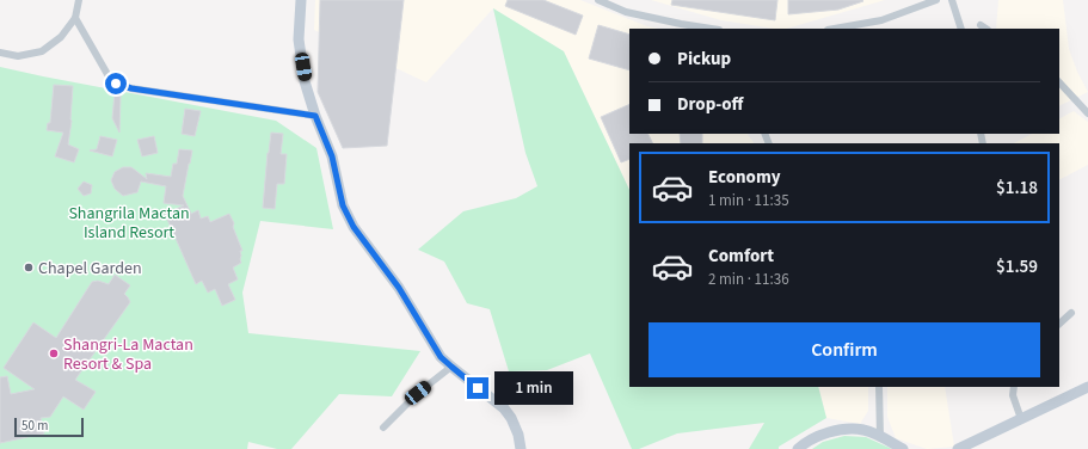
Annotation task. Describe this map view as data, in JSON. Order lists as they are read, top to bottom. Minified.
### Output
{"parks":["Shangrila Mactan Island Resort"],"places":["Chapel Garden","Shangri-La Mactan Resort & Spa"],"scale_bar":"50 m","page":{"banner":["Pickup","Drop-off"],"list":[{"name":"Economy","note":"1 min · 11:35","value":"$1.18"},{"name":"Comfort","note":"2 min · 11:36","value":"$1.59"}],"buttons":"Confirm","bubble":"1 min","scale":"50 m"}}
